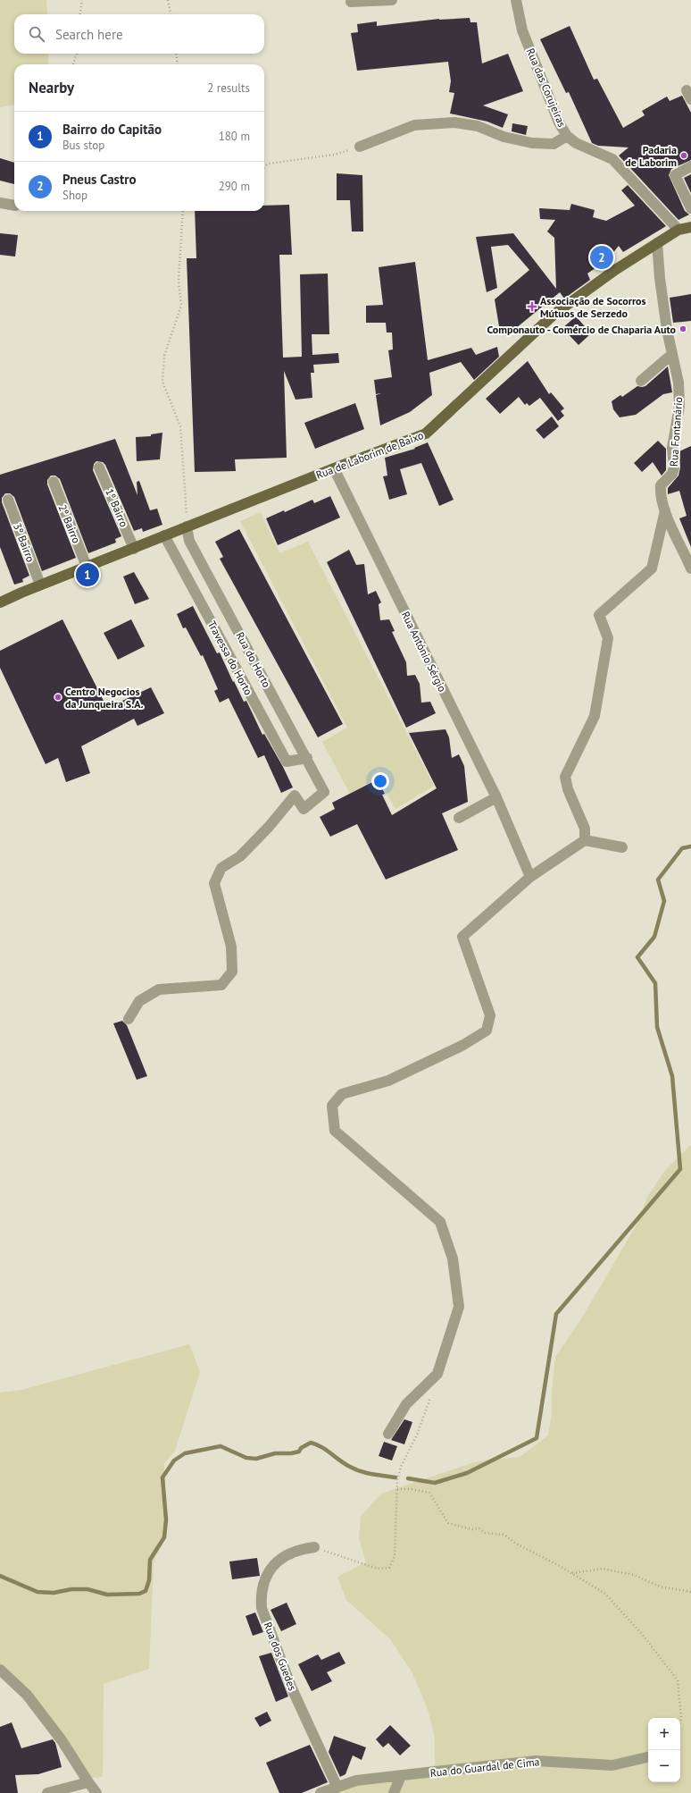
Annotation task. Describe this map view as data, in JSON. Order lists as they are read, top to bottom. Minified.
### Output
{"streets":{"main road":["Rua de Laborim de Baixo"],"street":["Rua das Corujeiras","Rua Fontanário","1º Bairro","2º Bairro","3º Bairro","Rua António Sérgio","Travessa do Horto","Rua do Horto","Rua dos Guedes","Rua do Guardal de Cima"]},"crossings":[["Rua das Corujeiras","Rua de Laborim de Baixo"],["Rua Fontanário","Rua de Laborim de Baixo"],["Rua de Laborim de Baixo","1º Bairro"],["Rua de Laborim de Baixo","2º Bairro"],["Rua de Laborim de Baixo","3º Bairro"],["Rua de Laborim de Baixo","Rua António Sérgio"],["Rua de Laborim de Baixo","Travessa do Horto"],["Rua de Laborim de Baixo","Rua do Horto"],["Travessa do Horto","Rua do Horto"],["Rua dos Guedes","Rua do Guardal de Cima"]],"places":{"other":["Padaria de Laborim","Componauto - Comércio de Chaparia Auto","Centro Negocios da Junqueira S.A."],"health":["Associação de Socorros Mútuos de Serzedo"]},"page":{"search":"Search here","heading":["Nearby","2 results"],"list":[{"mark":"1","name":"Bairro do Capitão","note":"Bus stop","value":"180 m"},{"mark":"2","name":"Pneus Castro","note":"Shop","value":"290 m"}],"pins":["2","1"],"map_buttons":["+","−"]}}
